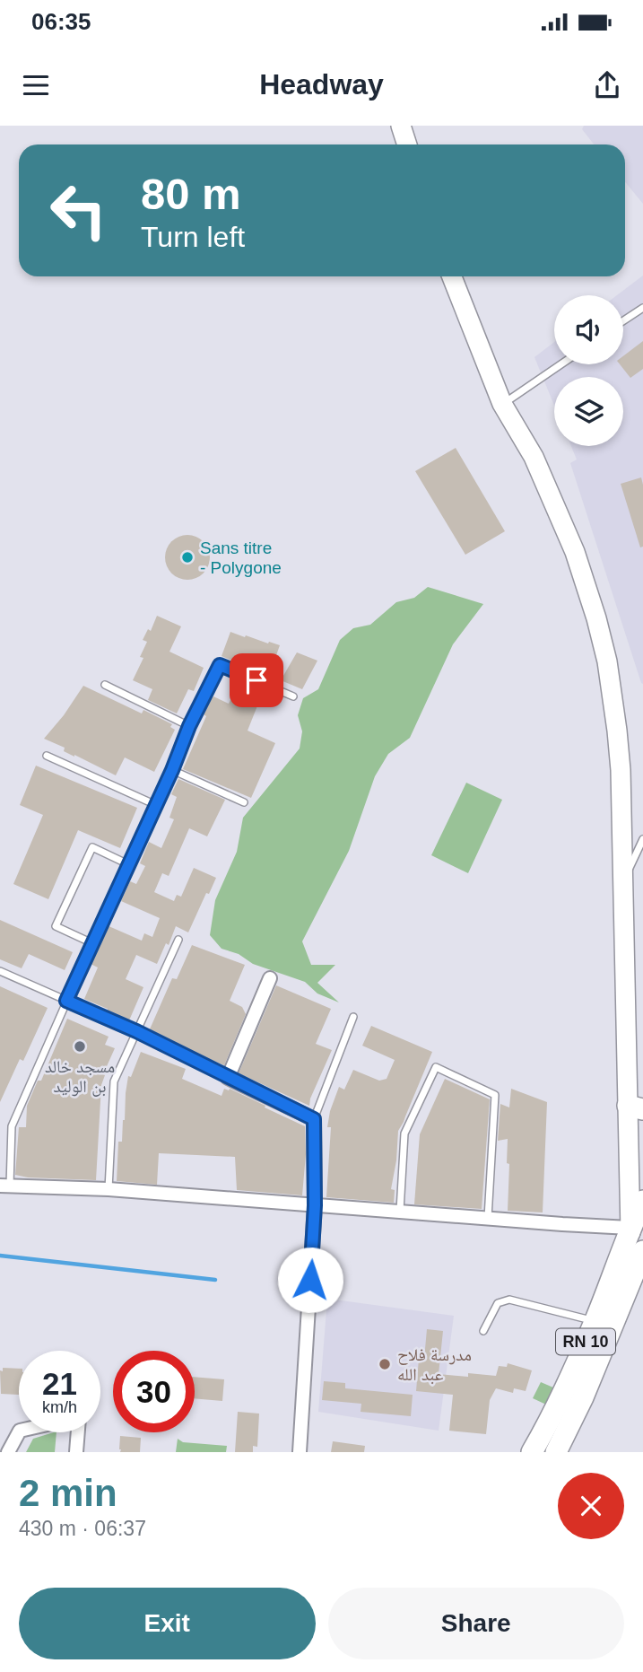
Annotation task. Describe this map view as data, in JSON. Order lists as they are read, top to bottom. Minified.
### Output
{"streets":{"highway":["RN 10"]},"places":["Sans titre - Polygone","مسجد خالد بن الوليد","مدرسة فلاح عبد الله"],"page":{"status":"06:35","header":"Headway","turn":["80 m","Turn left"],"speed":"21 km/h","limit":"30","heading":["2 min","430 m · 06:37"],"buttons":["Exit","Share"]}}
